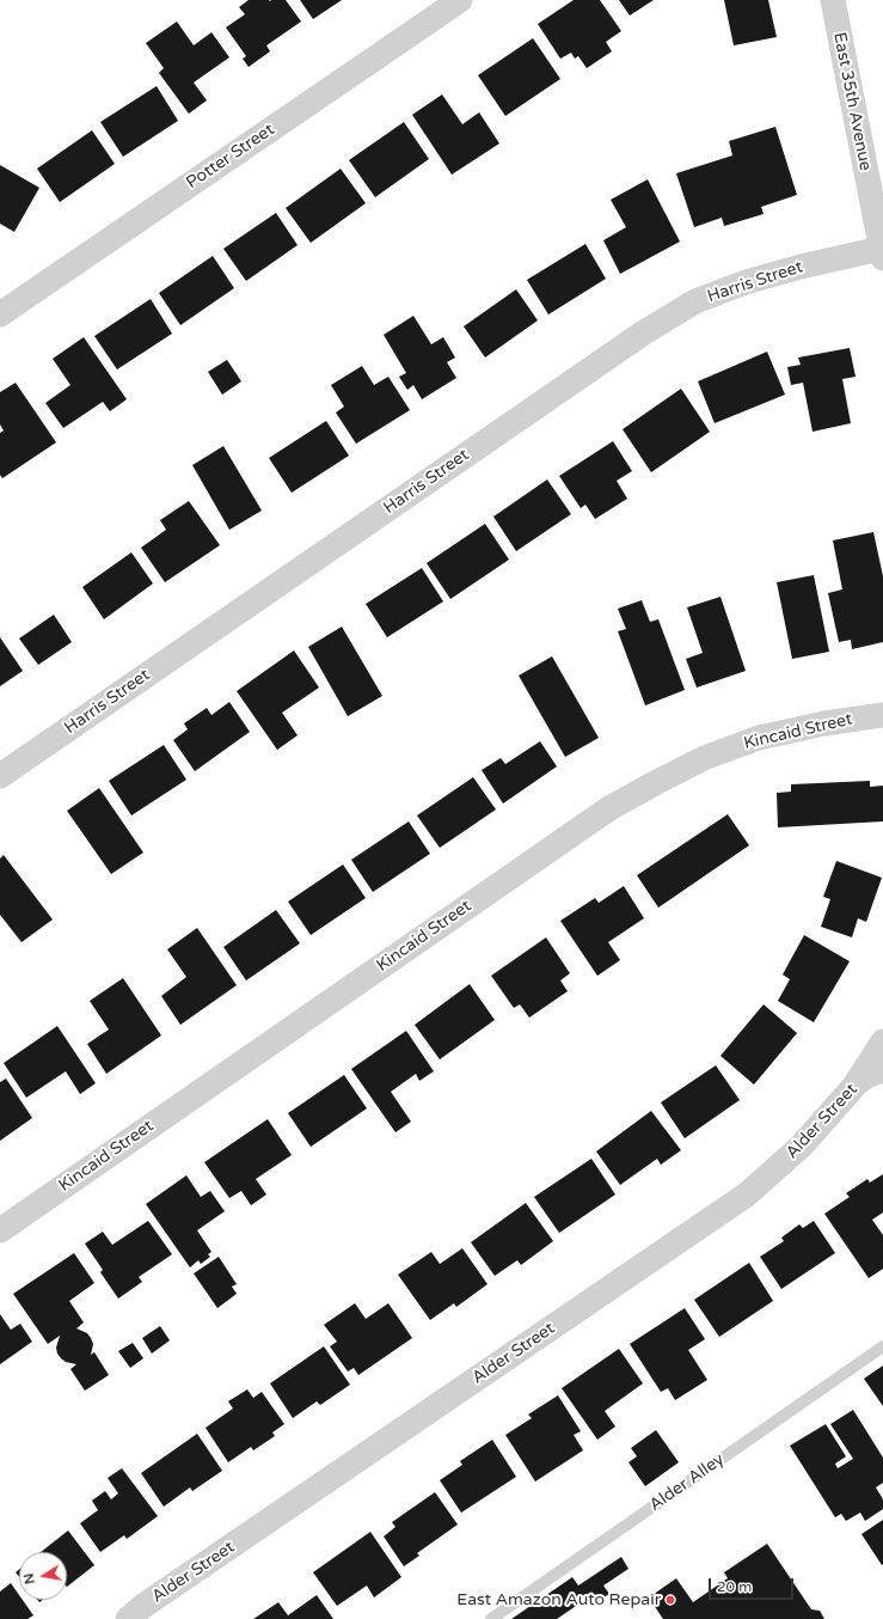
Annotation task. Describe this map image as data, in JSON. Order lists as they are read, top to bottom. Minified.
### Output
{"streets":{"street":["East 35th Avenue","Potter Street","Harris Street","Kincaid Street","Alder Street"],"lane":["Alder Alley"]},"crossings":[["East 35th Avenue","Harris Street"]],"places":["East Amazon Auto Repair"],"scale_bar":"20 m","north":"left"}
